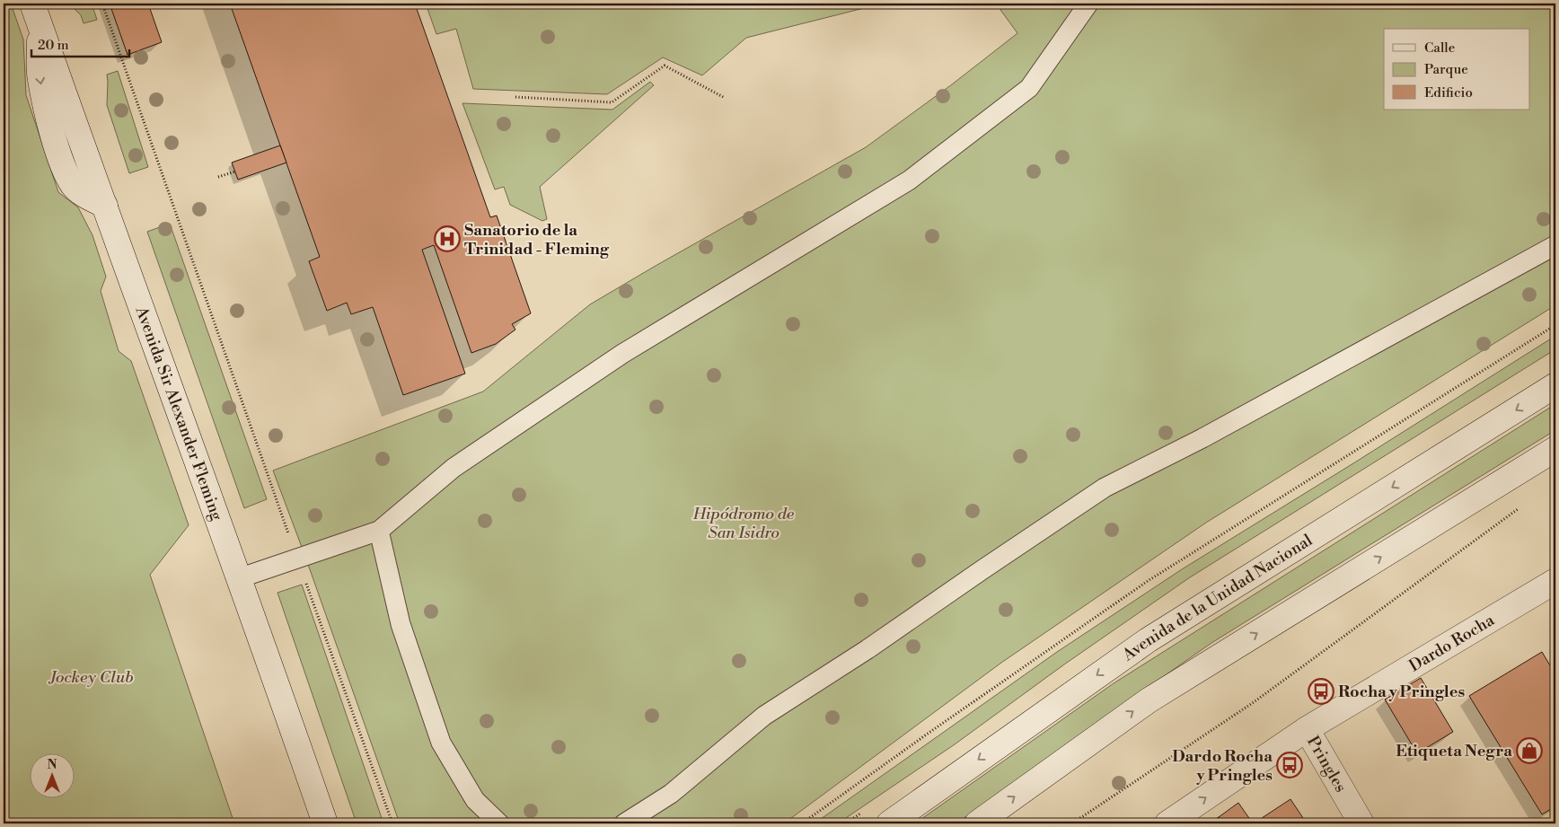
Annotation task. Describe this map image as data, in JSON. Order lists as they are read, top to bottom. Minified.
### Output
{"streets":{"main road":["Avenida Sir Alexander Fleming","Avenida de la Unidad Nacional","Dardo Rocha","Pringles"]},"crossings":[["Dardo Rocha","Pringles"]],"parks":["Hipódromo de San Isidro","Jockey Club"],"places":{"hospital":["Sanatorio de la Trinidad - Fleming"],"bus stop":["Rocha y Pringles","Dardo Rocha y Pringles"],"shop":["Etiqueta Negra"]},"legend":["Calle","Parque","Edificio"],"scale_bar":"20 m","north":"top"}
